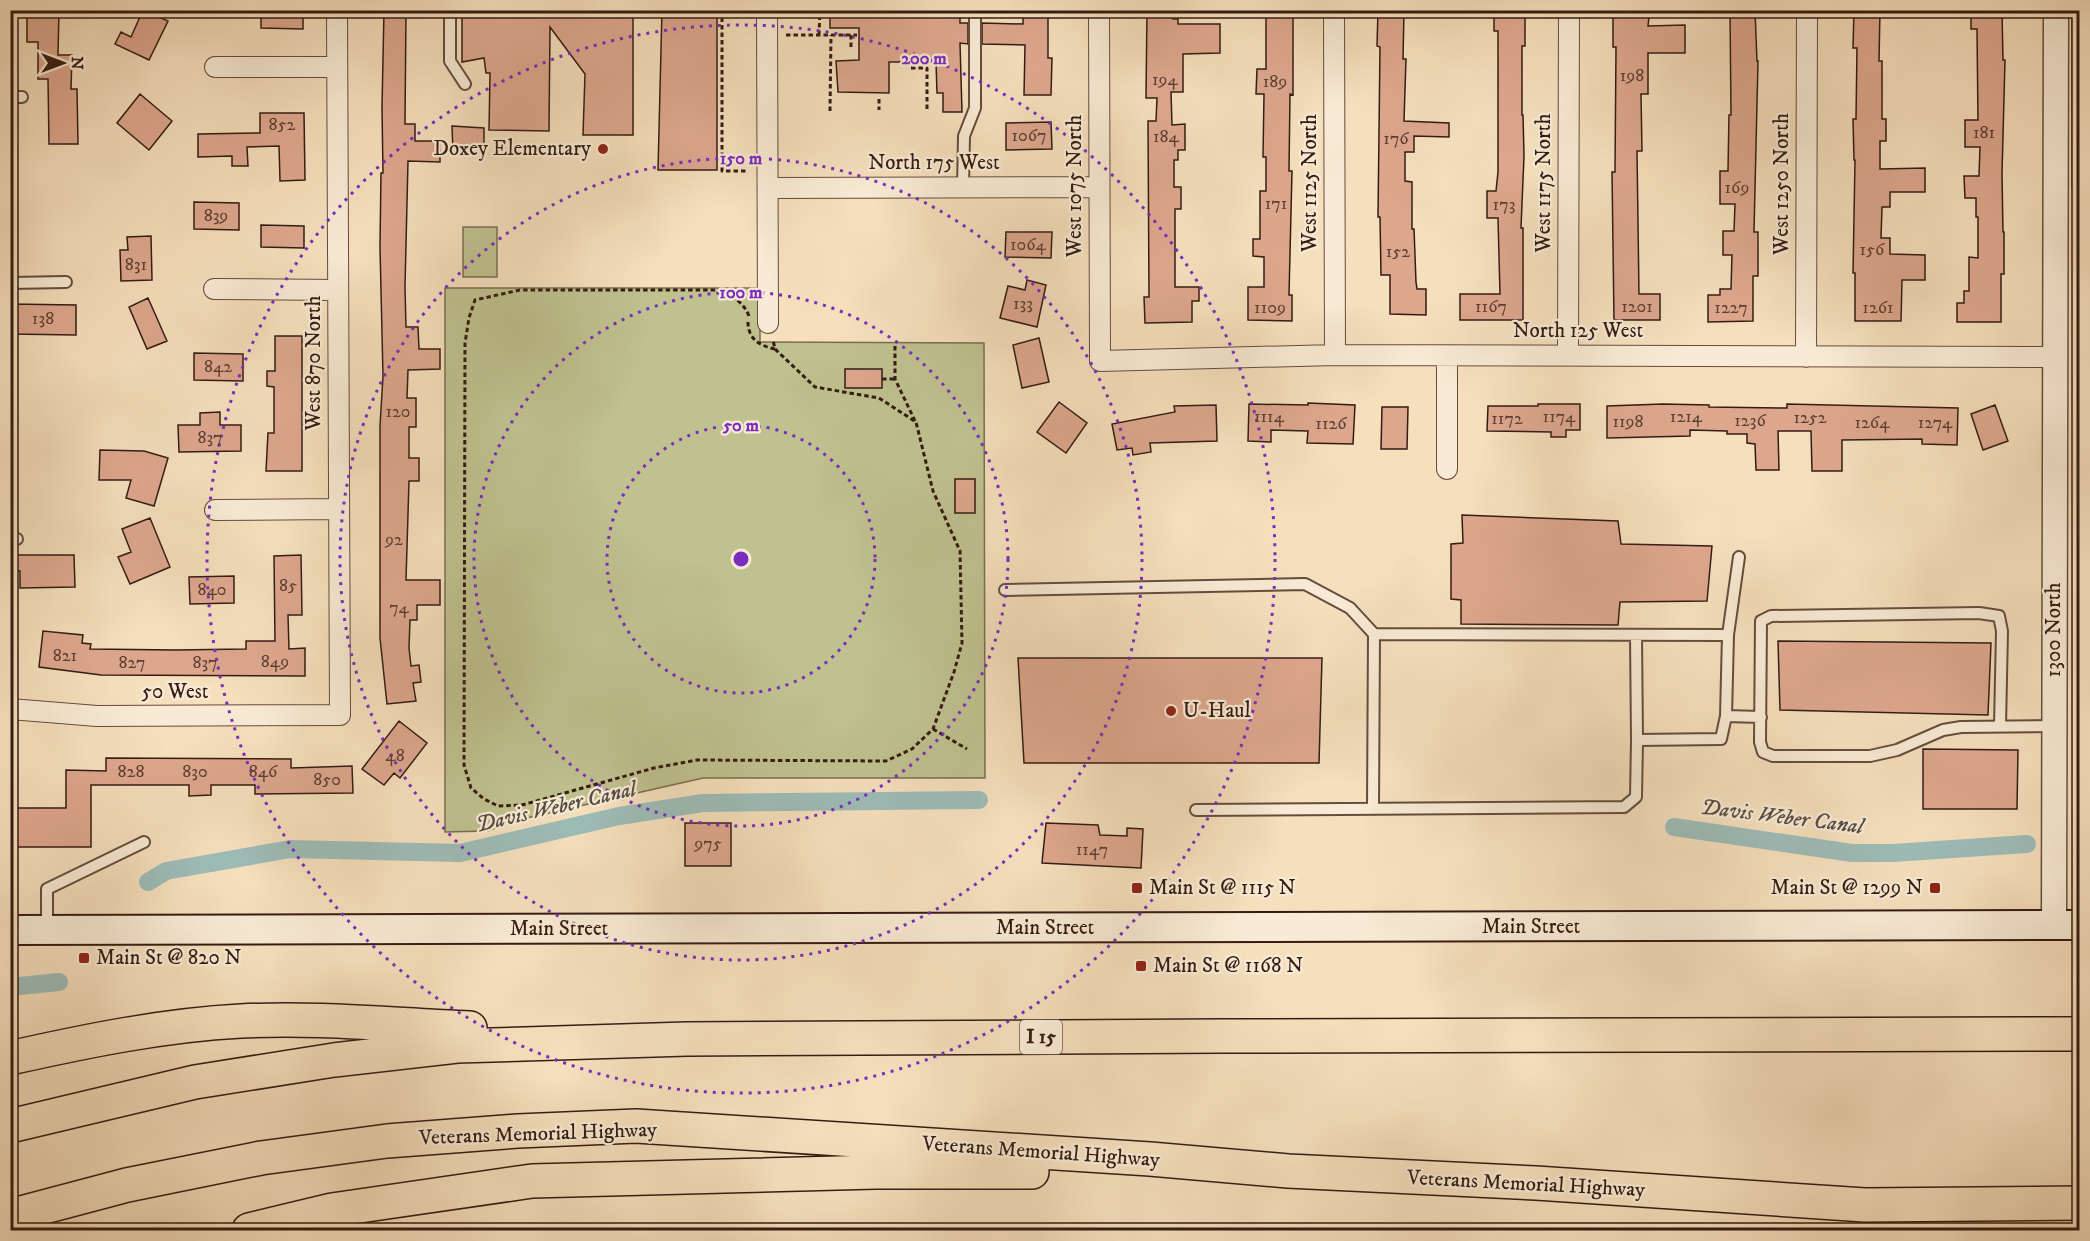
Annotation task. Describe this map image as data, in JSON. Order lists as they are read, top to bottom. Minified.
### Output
{"streets":{"highway":["I 15","Veterans Memorial Highway"],"main road":["Main Street"],"street":["North 175 West","West 1125 North","West 1175 North","West 1250 North","West 1075 North","North 125 West","West 870 North","1300 North","50 West"]},"crossings":[["North 175 West","West 1075 North"],["West 1125 North","North 125 West"],["West 1175 North","North 125 West"],["West 1250 North","North 125 West"],["West 1075 North","North 125 West"],["North 125 West","1300 North"],["West 870 North","50 West"],["1300 North","Main Street"]],"water":["Davis Weber Canal"],"places":{"other":["Doxey Elementary","U-Haul"],"transit":["Main St @ 1115 N","Main St @ 1299 N","Main St @ 820 N","Main St @ 1168 N"]},"house_numbers":["198","194","189","852","181","1067","184","176","169","171","173","839","1064","156","152","831","133","1167","1201","1109","1227","1261","138","842","120","1114","1174","1214","1252","1172","1236","1198","1264","1274","1126","837","92","85","840","74","821","849","827","837","48","828","830","846","850","975","1147"],"north":"right","rings":["200 m","150 m","100 m","50 m"]}
